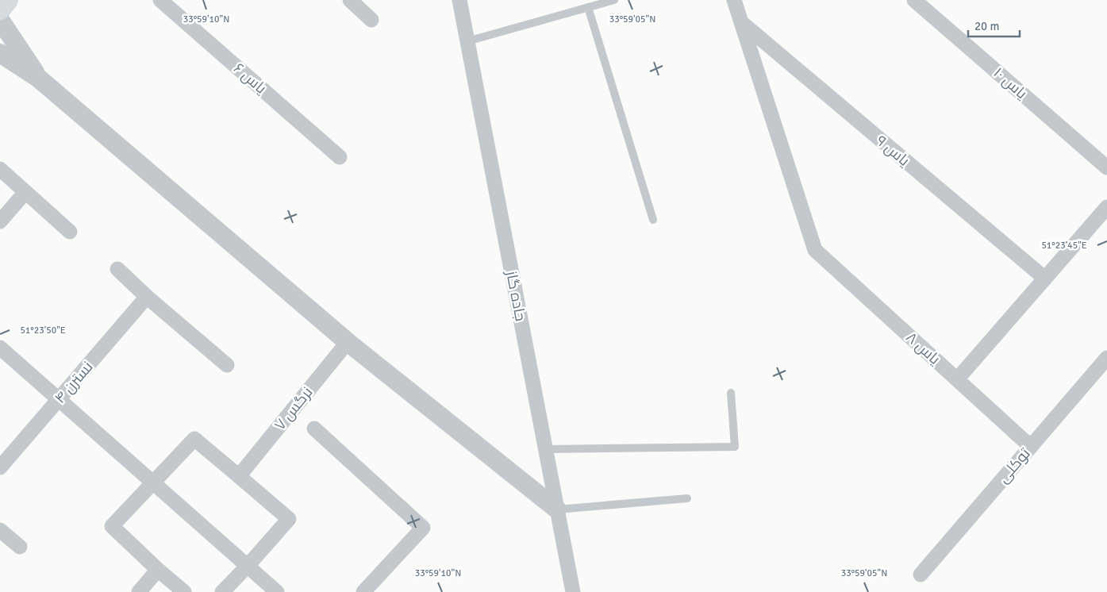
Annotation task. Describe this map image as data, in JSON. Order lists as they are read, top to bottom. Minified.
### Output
{"streets":{"street":["یاس ۶","یاس ۱۰","یاس ۹","جاده گاز","یاس ۸","نسترن ۴","نرگس ۷","توکلی"]},"crossings":[["یاس ۹","یاس ۸"],["یاس ۸","توکلی"]],"scale_bar":"20 m","coordinates":["33°59'10\"N","33°59'05\"N","51°23'45\"E","51°23'50\"E"]}
